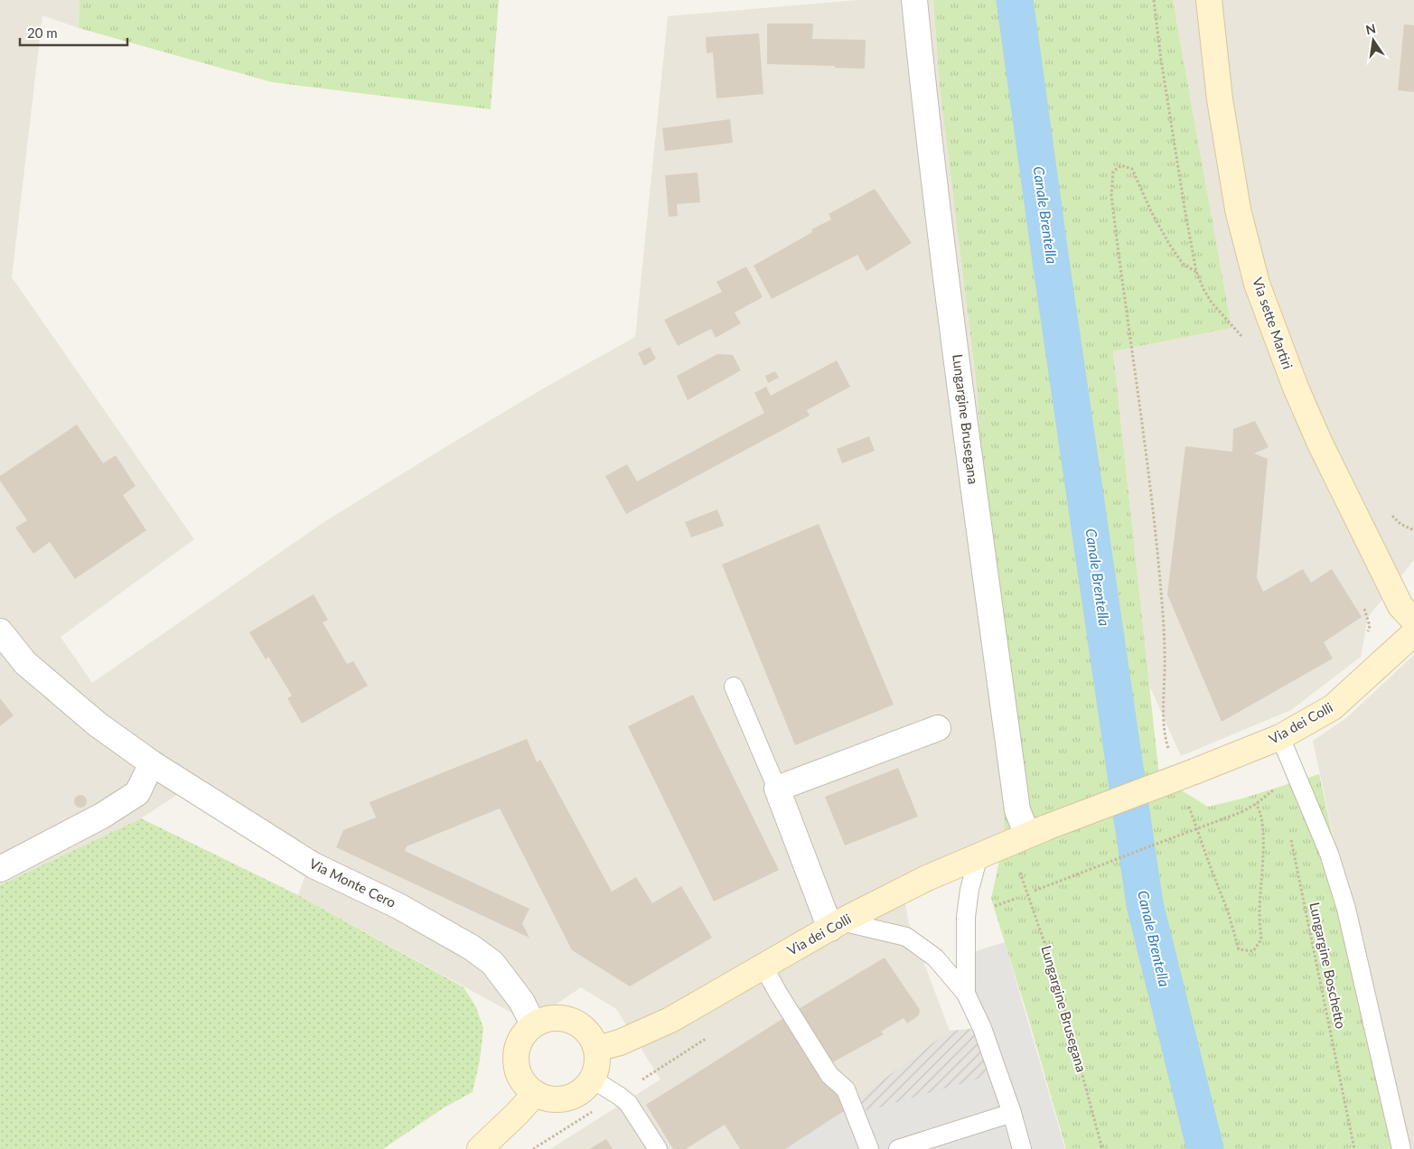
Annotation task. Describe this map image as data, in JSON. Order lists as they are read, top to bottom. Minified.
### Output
{"streets":{"main road":["Via sette Martiri","Via dei Colli"],"street":["Lungargine Brusegana","Via Monte Cero"],"path":["Lungargine Boschetto"]},"crossings":[["Lungargine Brusegana","Via dei Colli"],["Via dei Colli","Via Monte Cero"]],"water":["Canale Brentella"],"scale_bar":"20 m","north":"top"}
